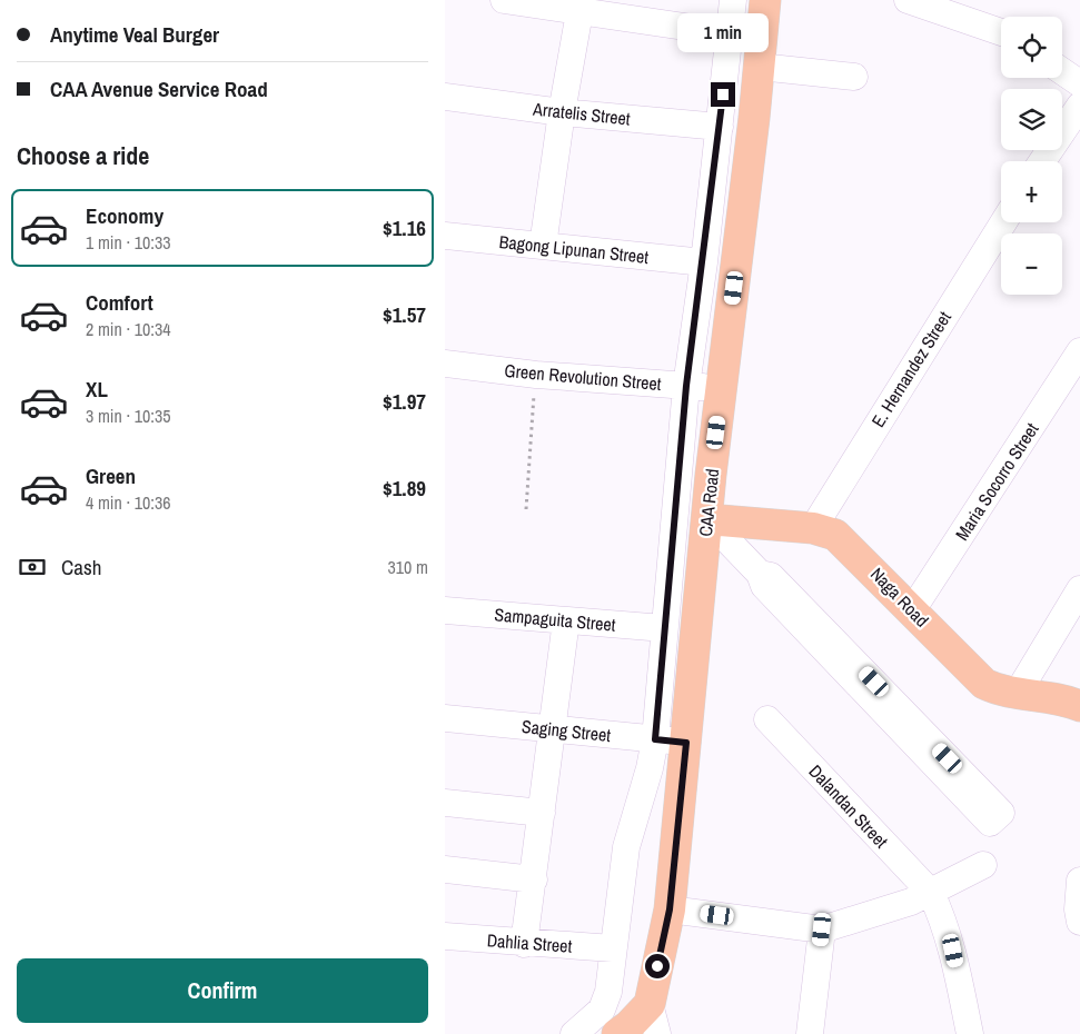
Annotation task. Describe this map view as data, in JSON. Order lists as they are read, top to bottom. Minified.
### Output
{"streets":{"main road":["CAA Road","Naga Road"],"street":["Arratelis Street","Bagong Lipunan Street","E. Hernandez Street","Green Revolution Street","Maria Socorro Street","Sampaguita Street","Saging Street","Dalandan Street","Dahlia Street"]},"crossings":[["E. Hernandez Street","Naga Road"],["Green Revolution Street","CAA Road"],["Maria Socorro Street","Naga Road"],["CAA Road","Naga Road"],["CAA Road","Saging Street"]],"page":{"banner":["Anytime Veal Burger","CAA Avenue Service Road"],"bubble":"1 min","map_buttons":["+","−"],"heading":"Choose a ride","list":[{"name":"Economy","note":"1 min · 10:33","value":"$1.16"},{"name":"Comfort","note":"2 min · 10:34","value":"$1.57"},{"name":"XL","note":"3 min · 10:35","value":"$1.97"},{"name":"Green","note":"4 min · 10:36","value":"$1.89"}],"pay":["Cash","310 m"],"buttons":"Confirm"}}
